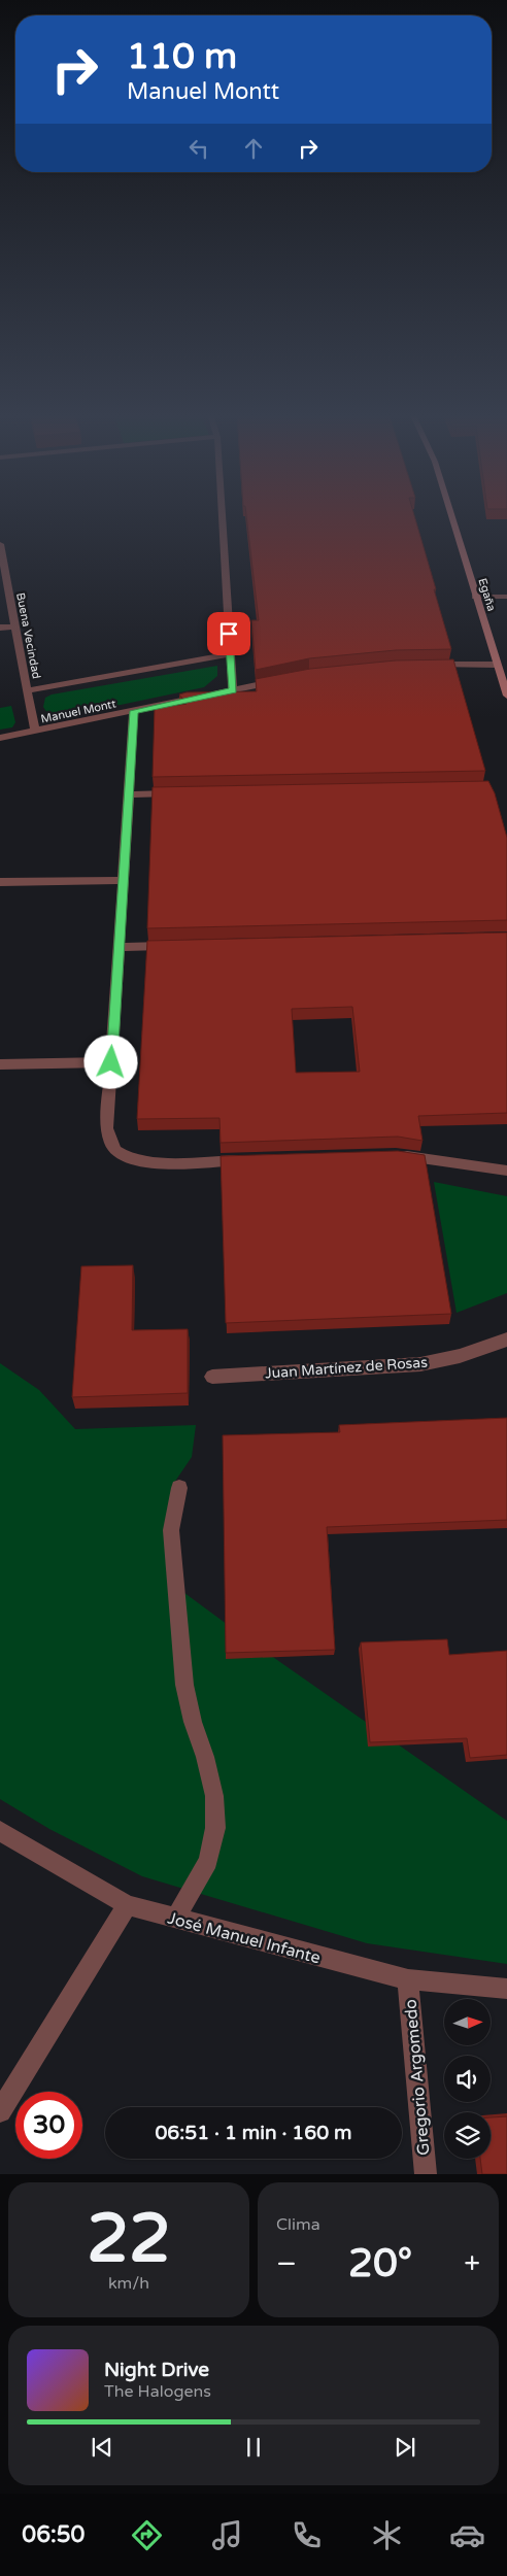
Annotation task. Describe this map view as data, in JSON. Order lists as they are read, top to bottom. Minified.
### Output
{"streets":{"main road":["Egaña"],"street":["Buena Vecindad","Manuel Montt","Juan Martínez de Rosas","José Manuel Infante","Gregorio Argomedo"]},"crossings":[["Buena Vecindad","Manuel Montt"],["José Manuel Infante","Gregorio Argomedo"]],"north":"right","page":{"turn":["110 m","Manuel Montt"],"limit":"30","trip":"06:51 · 1 min · 160 m","tile":[["22","km/h"],"Clima"],"heat":["−","20°","+"],"song":["Night Drive","The Halogens"],"tabs":"06:50"}}
